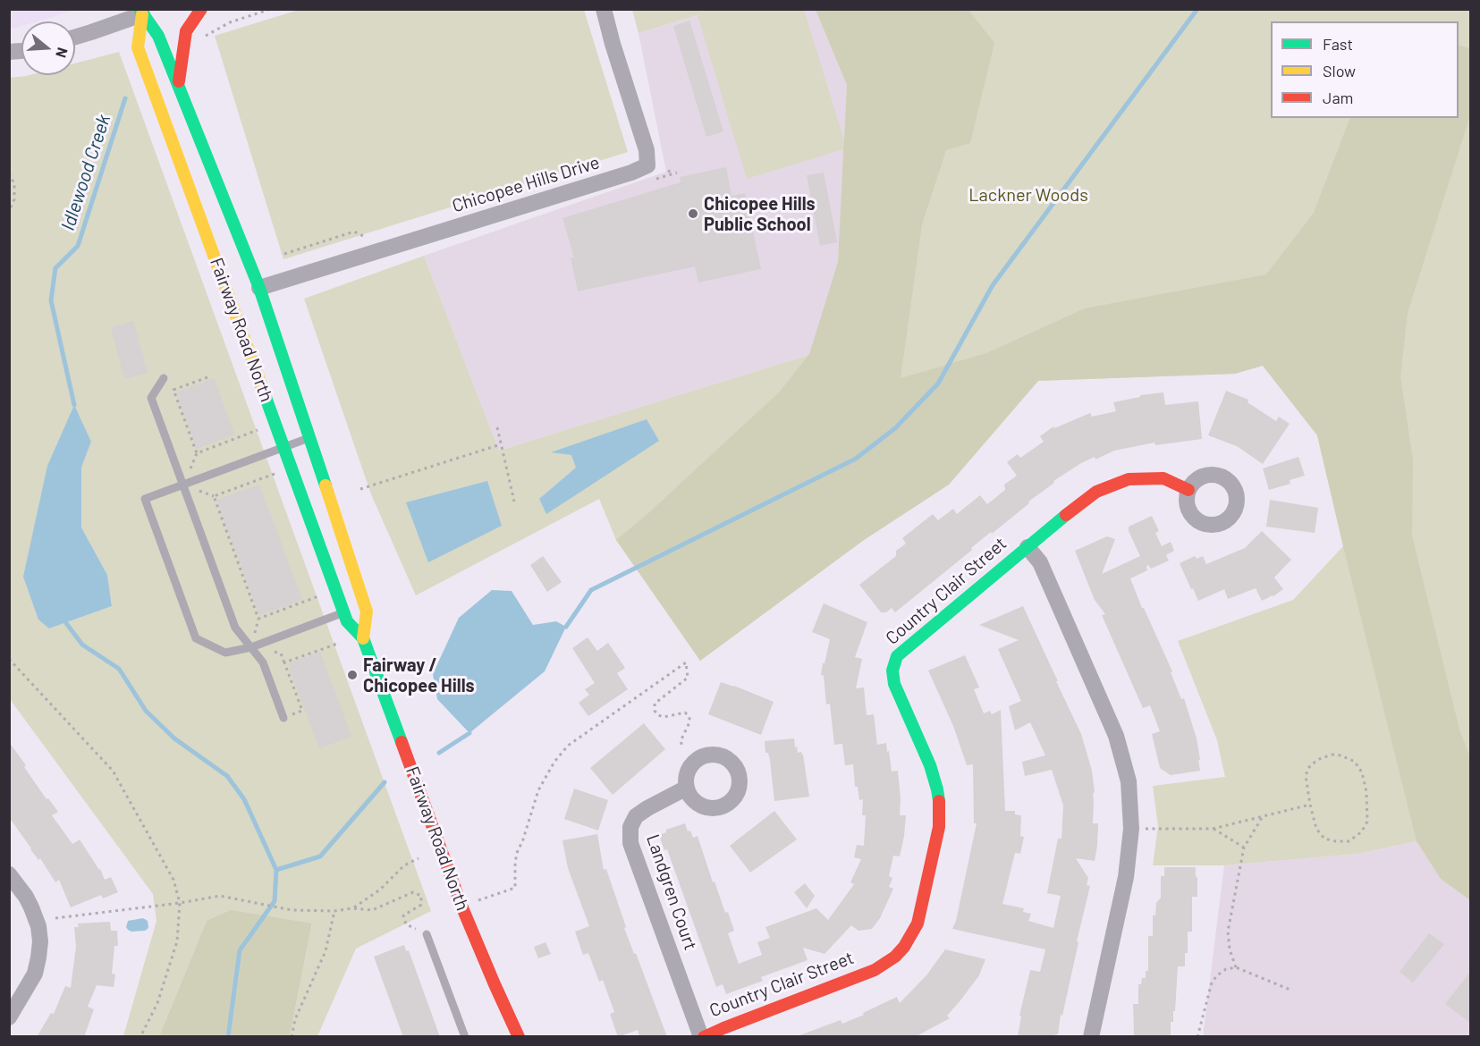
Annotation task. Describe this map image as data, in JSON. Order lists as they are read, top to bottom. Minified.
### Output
{"streets":{"main road":["Fairway Road North","Country Clair Street"],"street":["Chicopee Hills Drive","Landgren Court"]},"crossings":[["Chicopee Hills Drive","Fairway Road North"],["Country Clair Street","Landgren Court"]],"water":["Idlewood Creek"],"parks":["Lackner Woods"],"places":["Chicopee Hills Public School","Fairway / Chicopee Hills"],"legend":["Fast","Slow","Jam"],"north":"right"}
